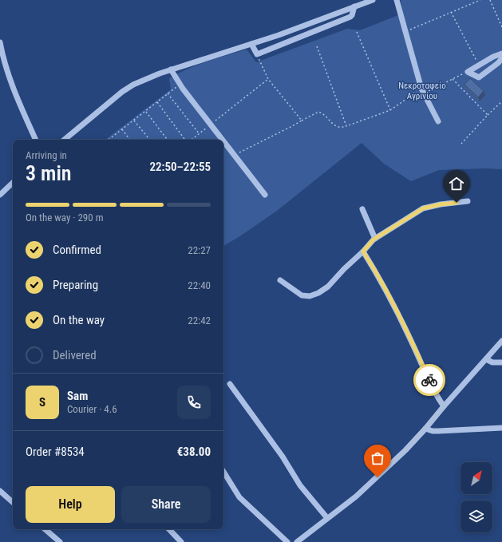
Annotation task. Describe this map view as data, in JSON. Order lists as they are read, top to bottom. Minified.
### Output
{"parks":["Νεκροταφείο Αγρινίου"],"north":"top right","page":{"heading":["3 min","Arriving in","22:50–22:55"],"panel":["Sam","Courier · 4.6","Order #8534","€38.00"],"bar":"On the way · 290 m","list":[["Confirmed","22:27"],["Preparing","22:40"],["On the way","22:42"],"Delivered"],"round":"S","buttons":["Help","Share"]}}
